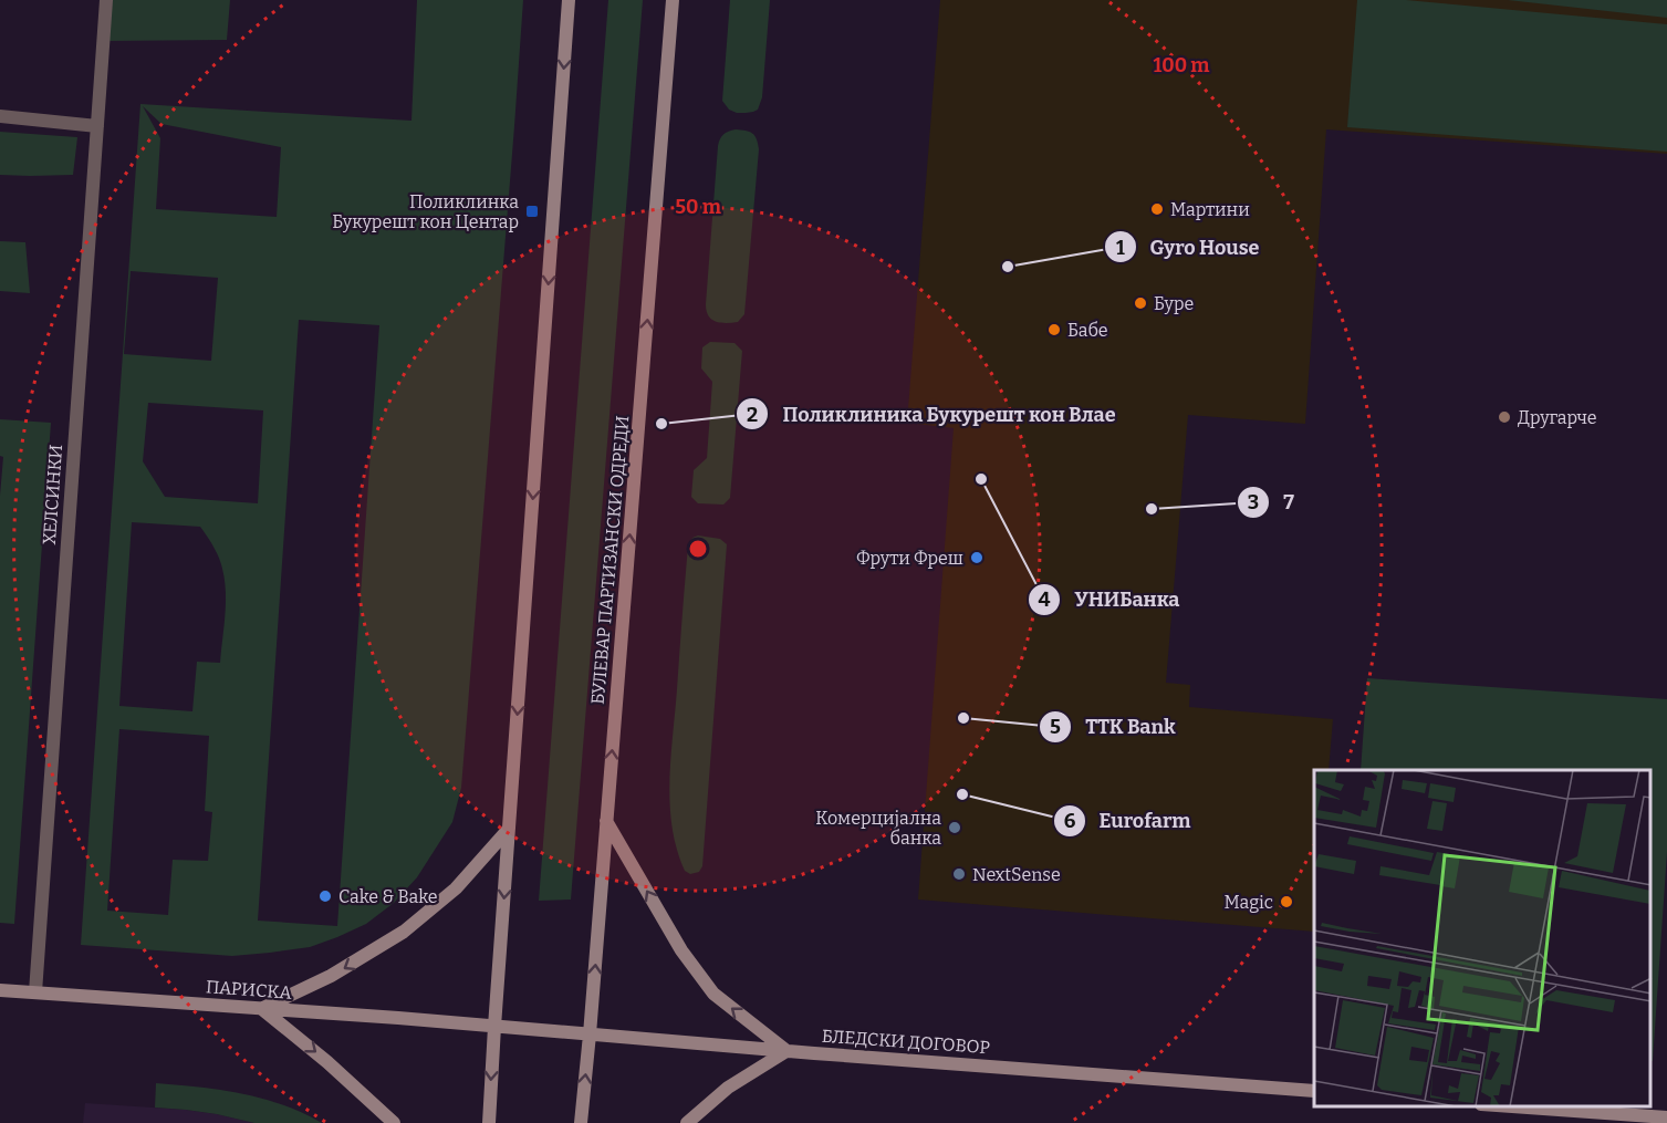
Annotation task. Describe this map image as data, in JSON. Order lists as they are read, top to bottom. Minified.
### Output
{"streets":{"street":["ХЕЛСИНКИ","БУЛЕВАР ПАРТИЗАНСКИ ОДРЕДИ","ПАРИСКА","БЛЕДСКИ ДОГОВОР"]},"crossings":[["ХЕЛСИНКИ","ПАРИСКА"],["БУЛЕВАР ПАРТИЗАНСКИ ОДРЕДИ","БЛЕДСКИ ДОГОВОР"],["ПАРИСКА","БЛЕДСКИ ДОГОВОР"]],"places":{"other":["Мартини","Gyro House","Буре","Бабе","Другарче","Поликлиника Букурешт кон Влае","УНИБанка","7","Фрути Фреш","TTK Bank","Eurofarm","Комерцијална банка","NextSense","Cake & Bake","Magic"],"transit":["Поликлинка Букурешт кон Центар"]},"rings":["100 m","50 m"]}
